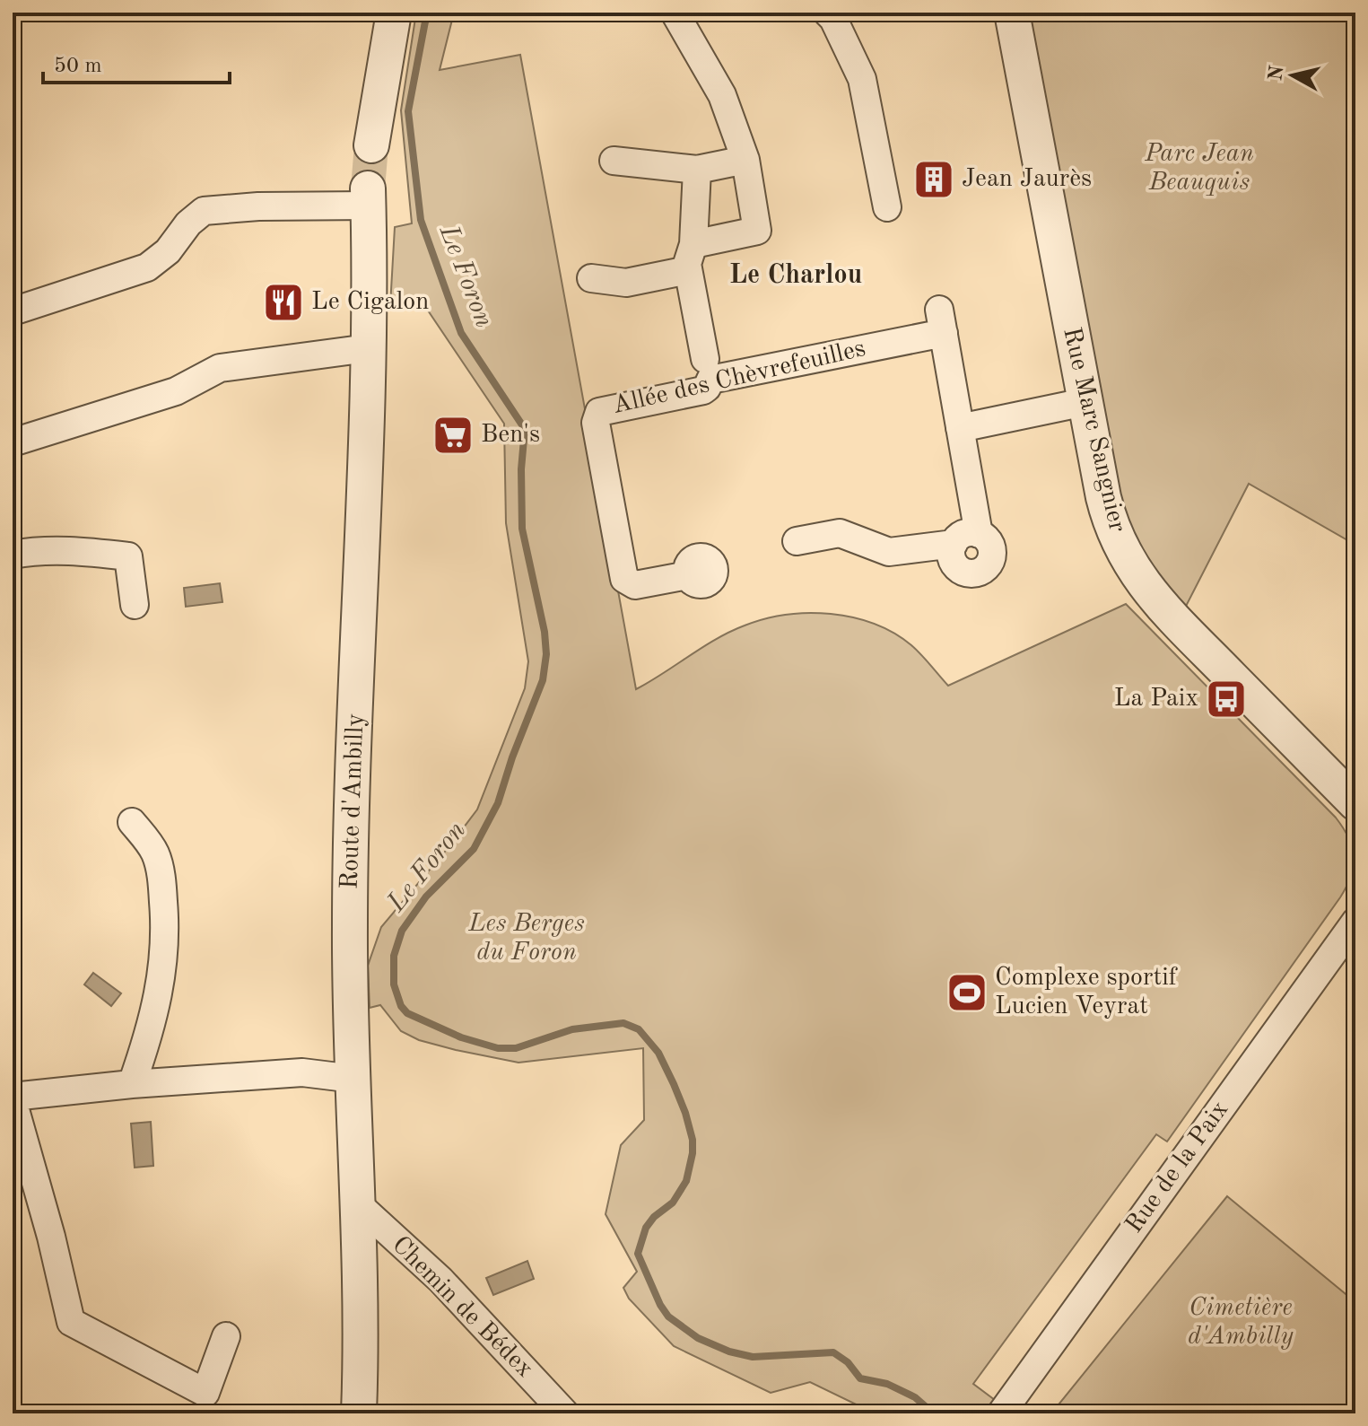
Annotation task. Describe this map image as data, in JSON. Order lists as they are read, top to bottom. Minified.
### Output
{"streets":{"street":["Allée des Chèvrefeuilles","Rue Marc Sangnier","Route d'Ambilly","Rue de la Paix","Chemin de Bédex"]},"crossings":[["Route d'Ambilly","Chemin de Bédex"]],"districts":["Le Charlou"],"water":["Le Foron"],"parks":["Parc Jean Beauquis","Les Berges du Foron","Cimetière d'Ambilly"],"places":{"building":["Jean Jaurès"],"restaurant":["Le Cigalon"],"supermarket":["Ben's"],"bus stop":["La Paix"],"sports":["Complexe sportif Lucien Veyrat"]},"scale_bar":"50 m","north":"left"}
